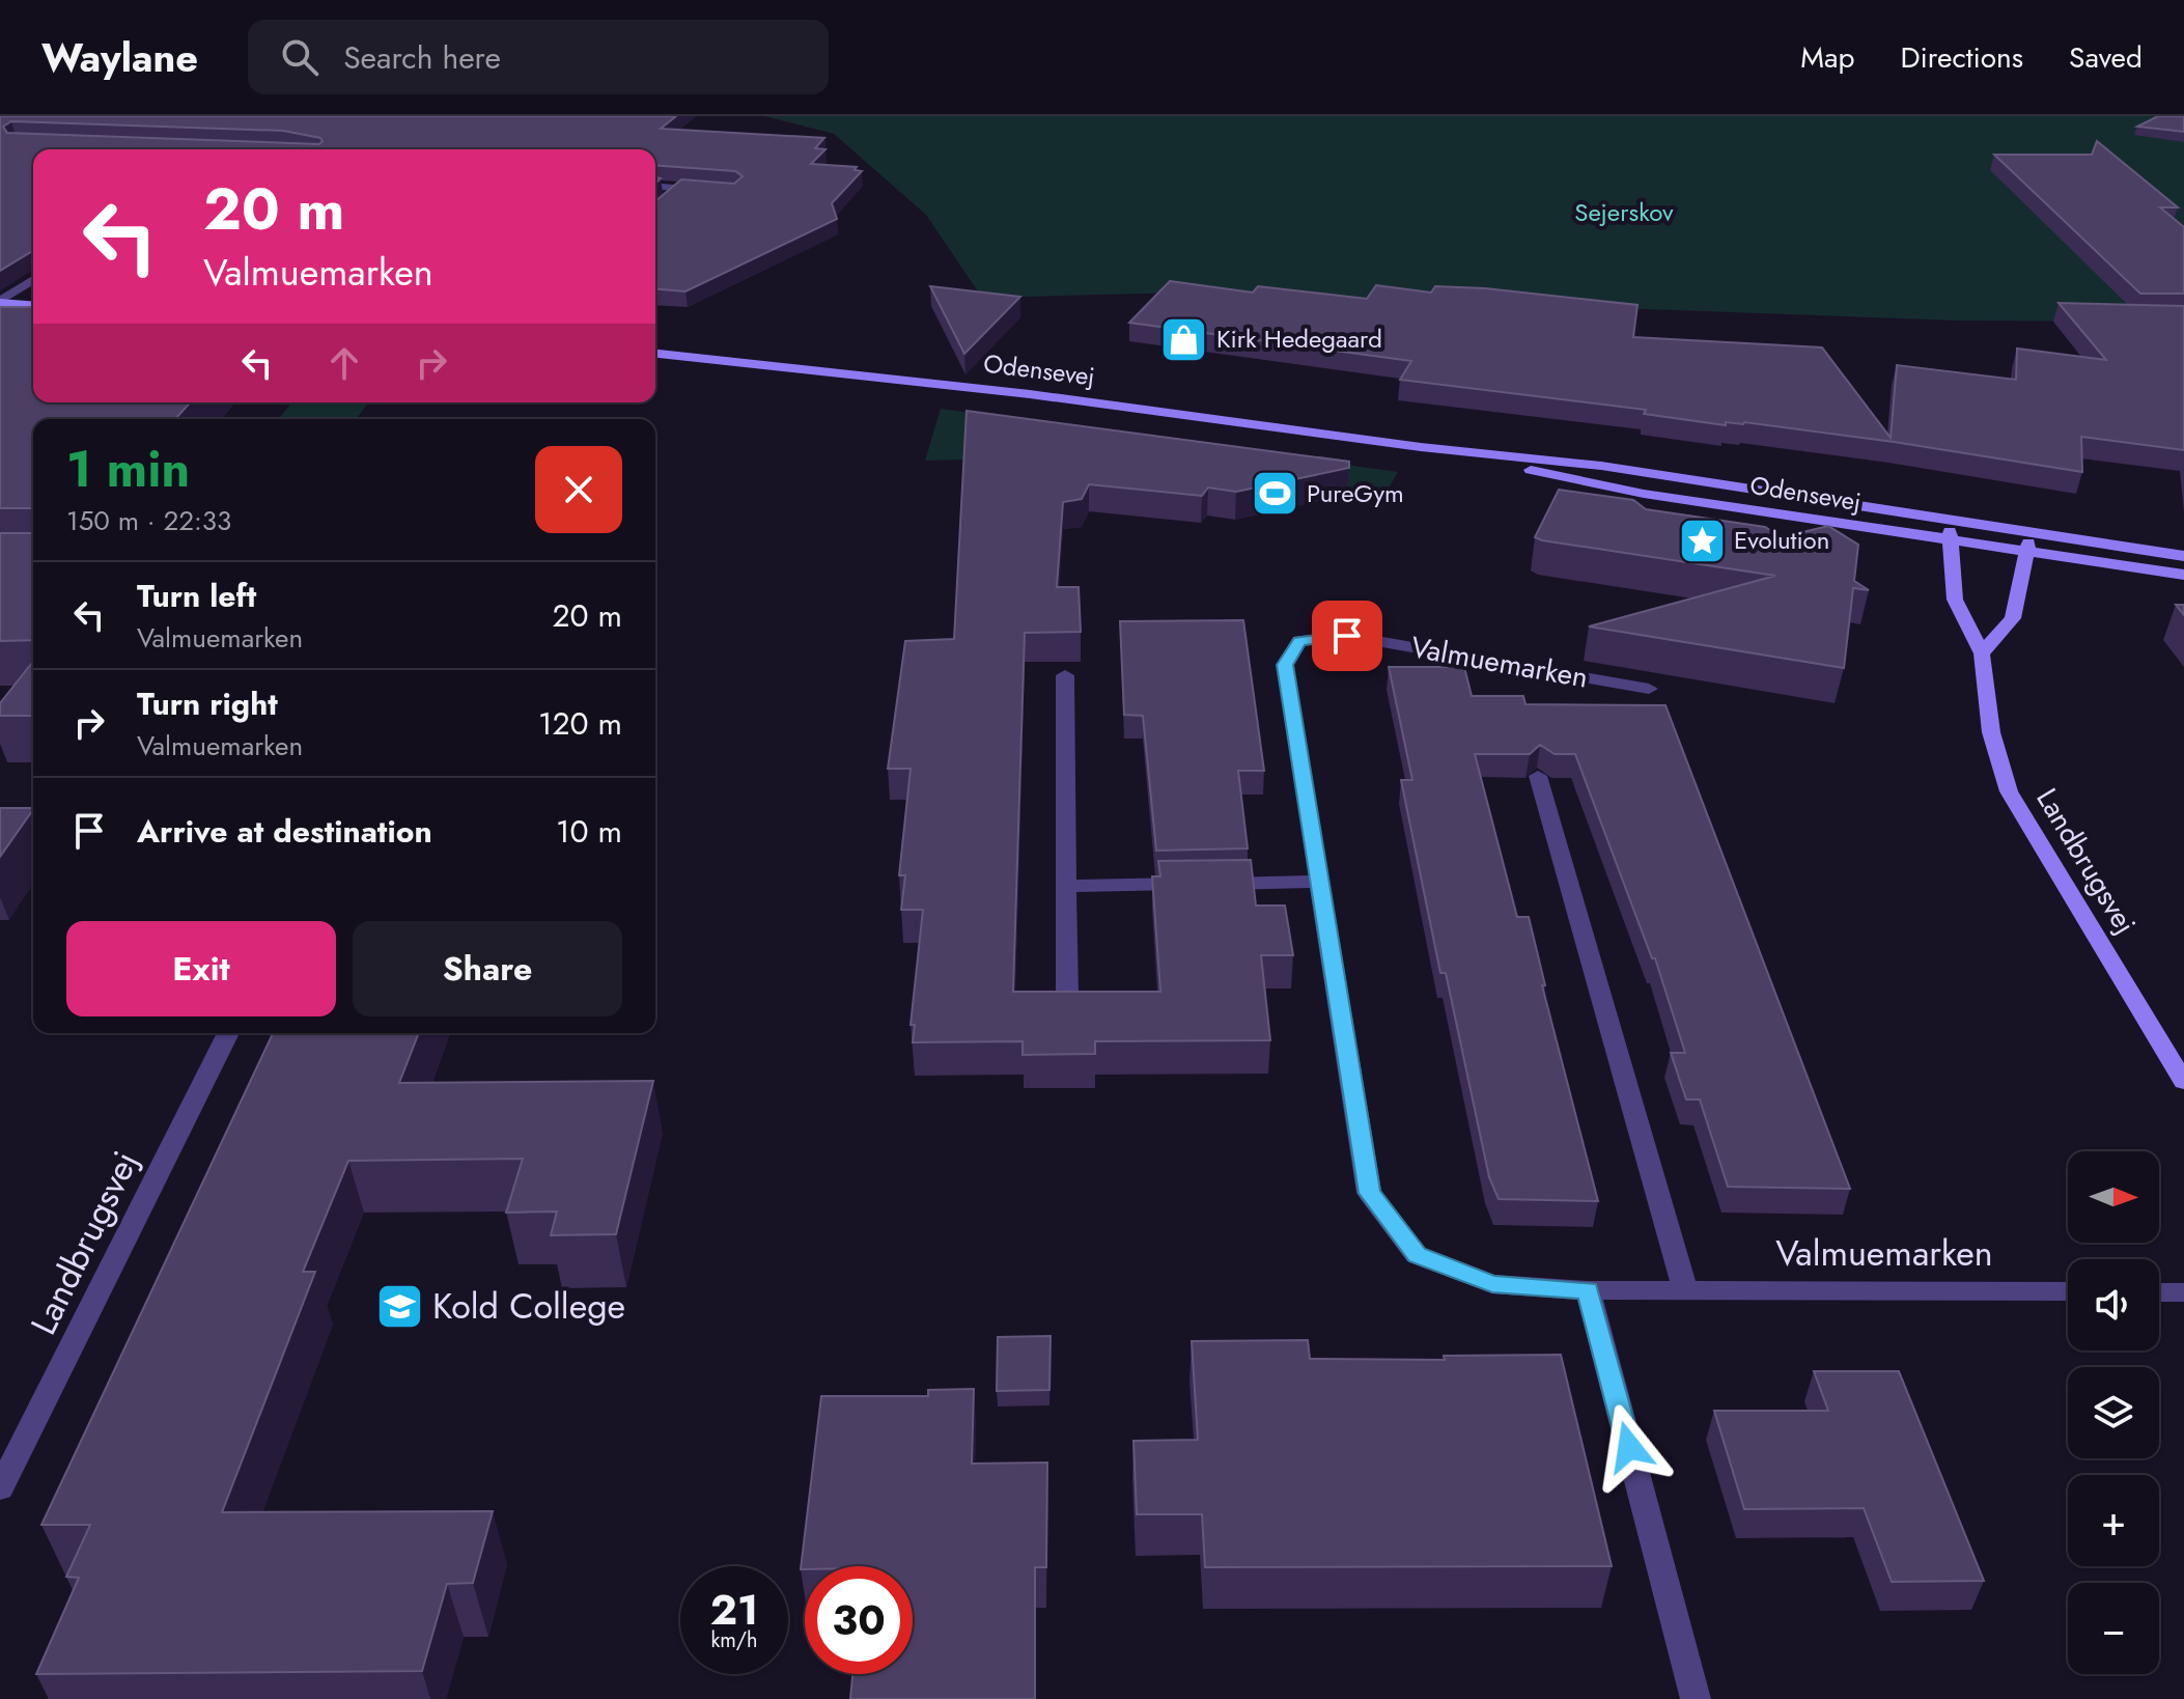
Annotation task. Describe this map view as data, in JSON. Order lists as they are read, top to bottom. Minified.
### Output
{"streets":{"main road":["Odensevej","Landbrugsvej"],"street":["Valmuemarken"]},"crossings":[["Odensevej","Landbrugsvej"]],"parks":["Sejerskov"],"places":{"shop":["Kirk Hedegaard"],"sports":["PureGym"],"place":["Evolution"],"school or university":["Kold College"]},"north":"right","page":{"header":"Waylane","search":"Search here","nav":["Map","Directions","Saved"],"turn":["20 m","Valmuemarken"],"heading":["1 min","150 m · 22:33"],"list":[{"name":"Turn left","note":"Valmuemarken","value":"20 m"},{"name":"Turn right","note":"Valmuemarken","value":"120 m"},{"name":"Arrive at destination","value":"10 m"}],"buttons":["Exit","Share"],"map_buttons":["+","−"],"speed":"21 km/h","limit":"30"}}
